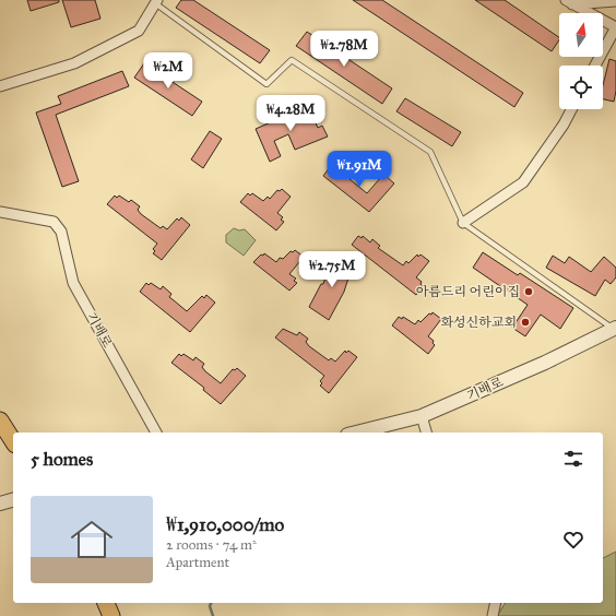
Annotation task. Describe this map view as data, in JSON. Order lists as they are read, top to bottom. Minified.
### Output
{"streets":{"street":["기배로"]},"places":["아름드리 어린이집","화성신하교회"],"north":"top","page":{"price":["₩2.78M","₩2M","₩4.28M","₩1.91M","₩2.75M"],"heading":"5 homes","list":[{"name":"₩1,910,000/mo","note":"2 rooms · 74 m² · Apartment"}]}}
